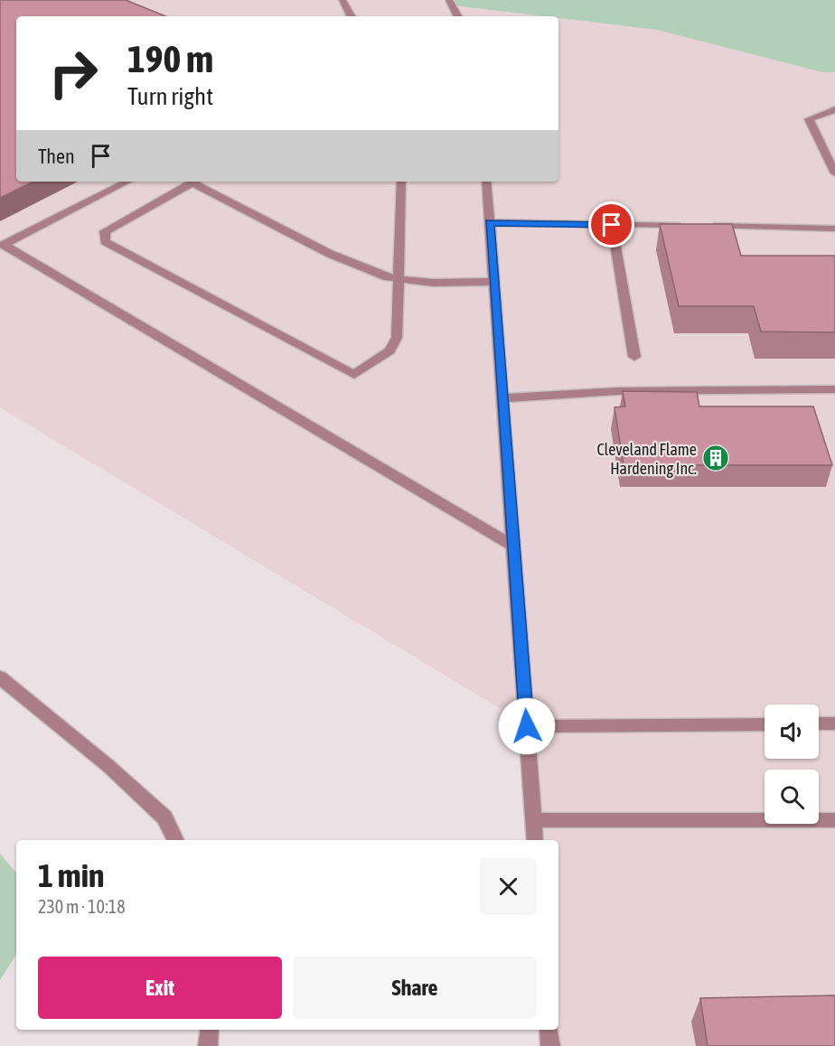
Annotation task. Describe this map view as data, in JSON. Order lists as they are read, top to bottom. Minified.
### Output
{"places":{"building":["Cleveland Flame Hardening Inc."]},"page":{"turn":["190 m","Turn right"],"then":"Then","heading":["1 min","230 m · 10:18"],"buttons":["Exit","Share"]}}
